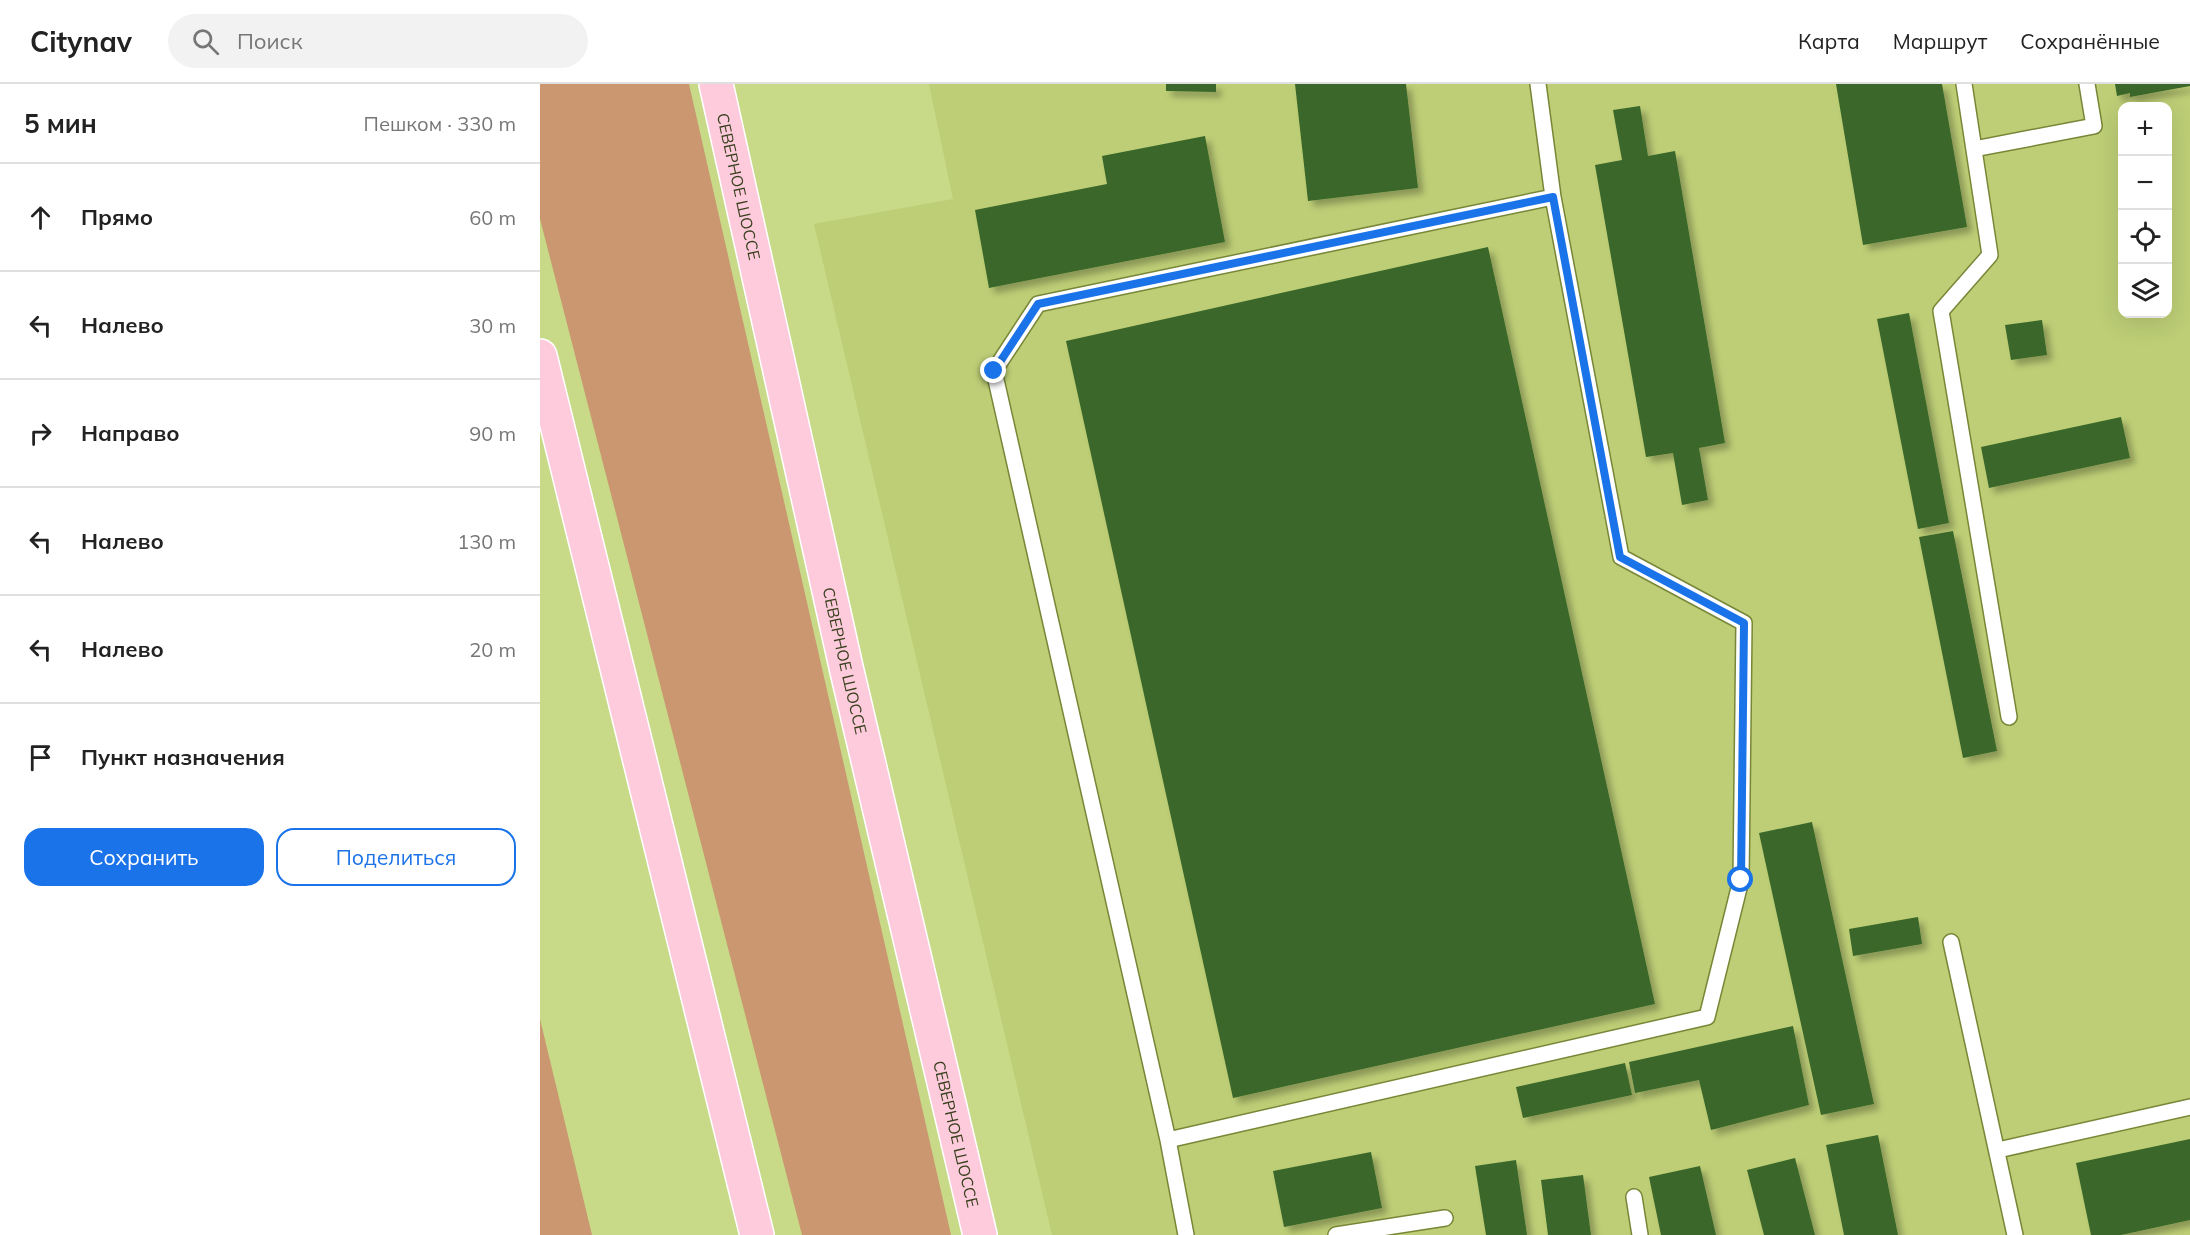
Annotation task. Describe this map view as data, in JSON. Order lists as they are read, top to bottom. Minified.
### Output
{"streets":{"main road":["СЕВЕРНОЕ ШОССЕ"]},"page":{"header":"Citynav","search":"Поиск","nav":["Карта","Маршрут","Сохранённые"],"heading":["5 мин","Пешком · 330 m"],"map_buttons":["+","−"],"list":[["Прямо","60 m"],["Налево","30 m"],["Направо","90 m"],["Налево","130 m"],["Налево","20 m"],"Пункт назначения"],"buttons":["Сохранить","Поделиться"]}}
